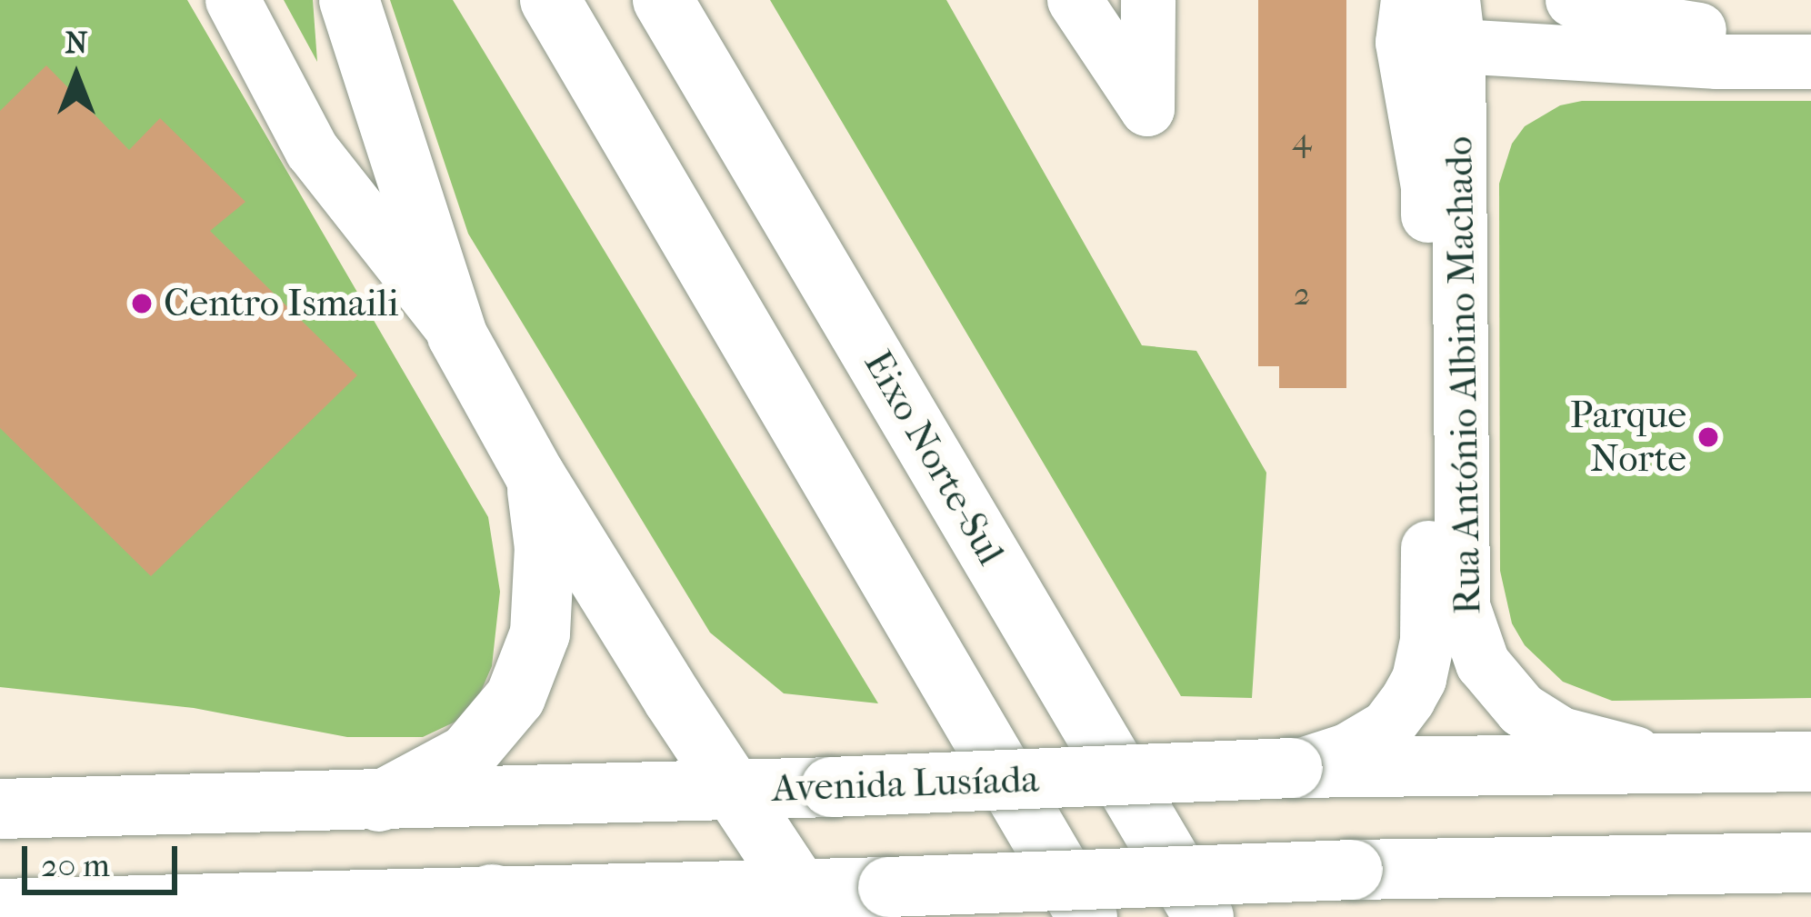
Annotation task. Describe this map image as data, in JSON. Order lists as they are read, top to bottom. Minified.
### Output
{"streets":{"main road":["Eixo Norte-Sul","Avenida Lusíada"],"street":["Rua António Albino Machado"]},"crossings":[["Rua António Albino Machado","Avenida Lusíada"]],"places":["Centro Ismaili","Parque Norte"],"house_numbers":["4","2"],"scale_bar":"20 m","north":"top"}
